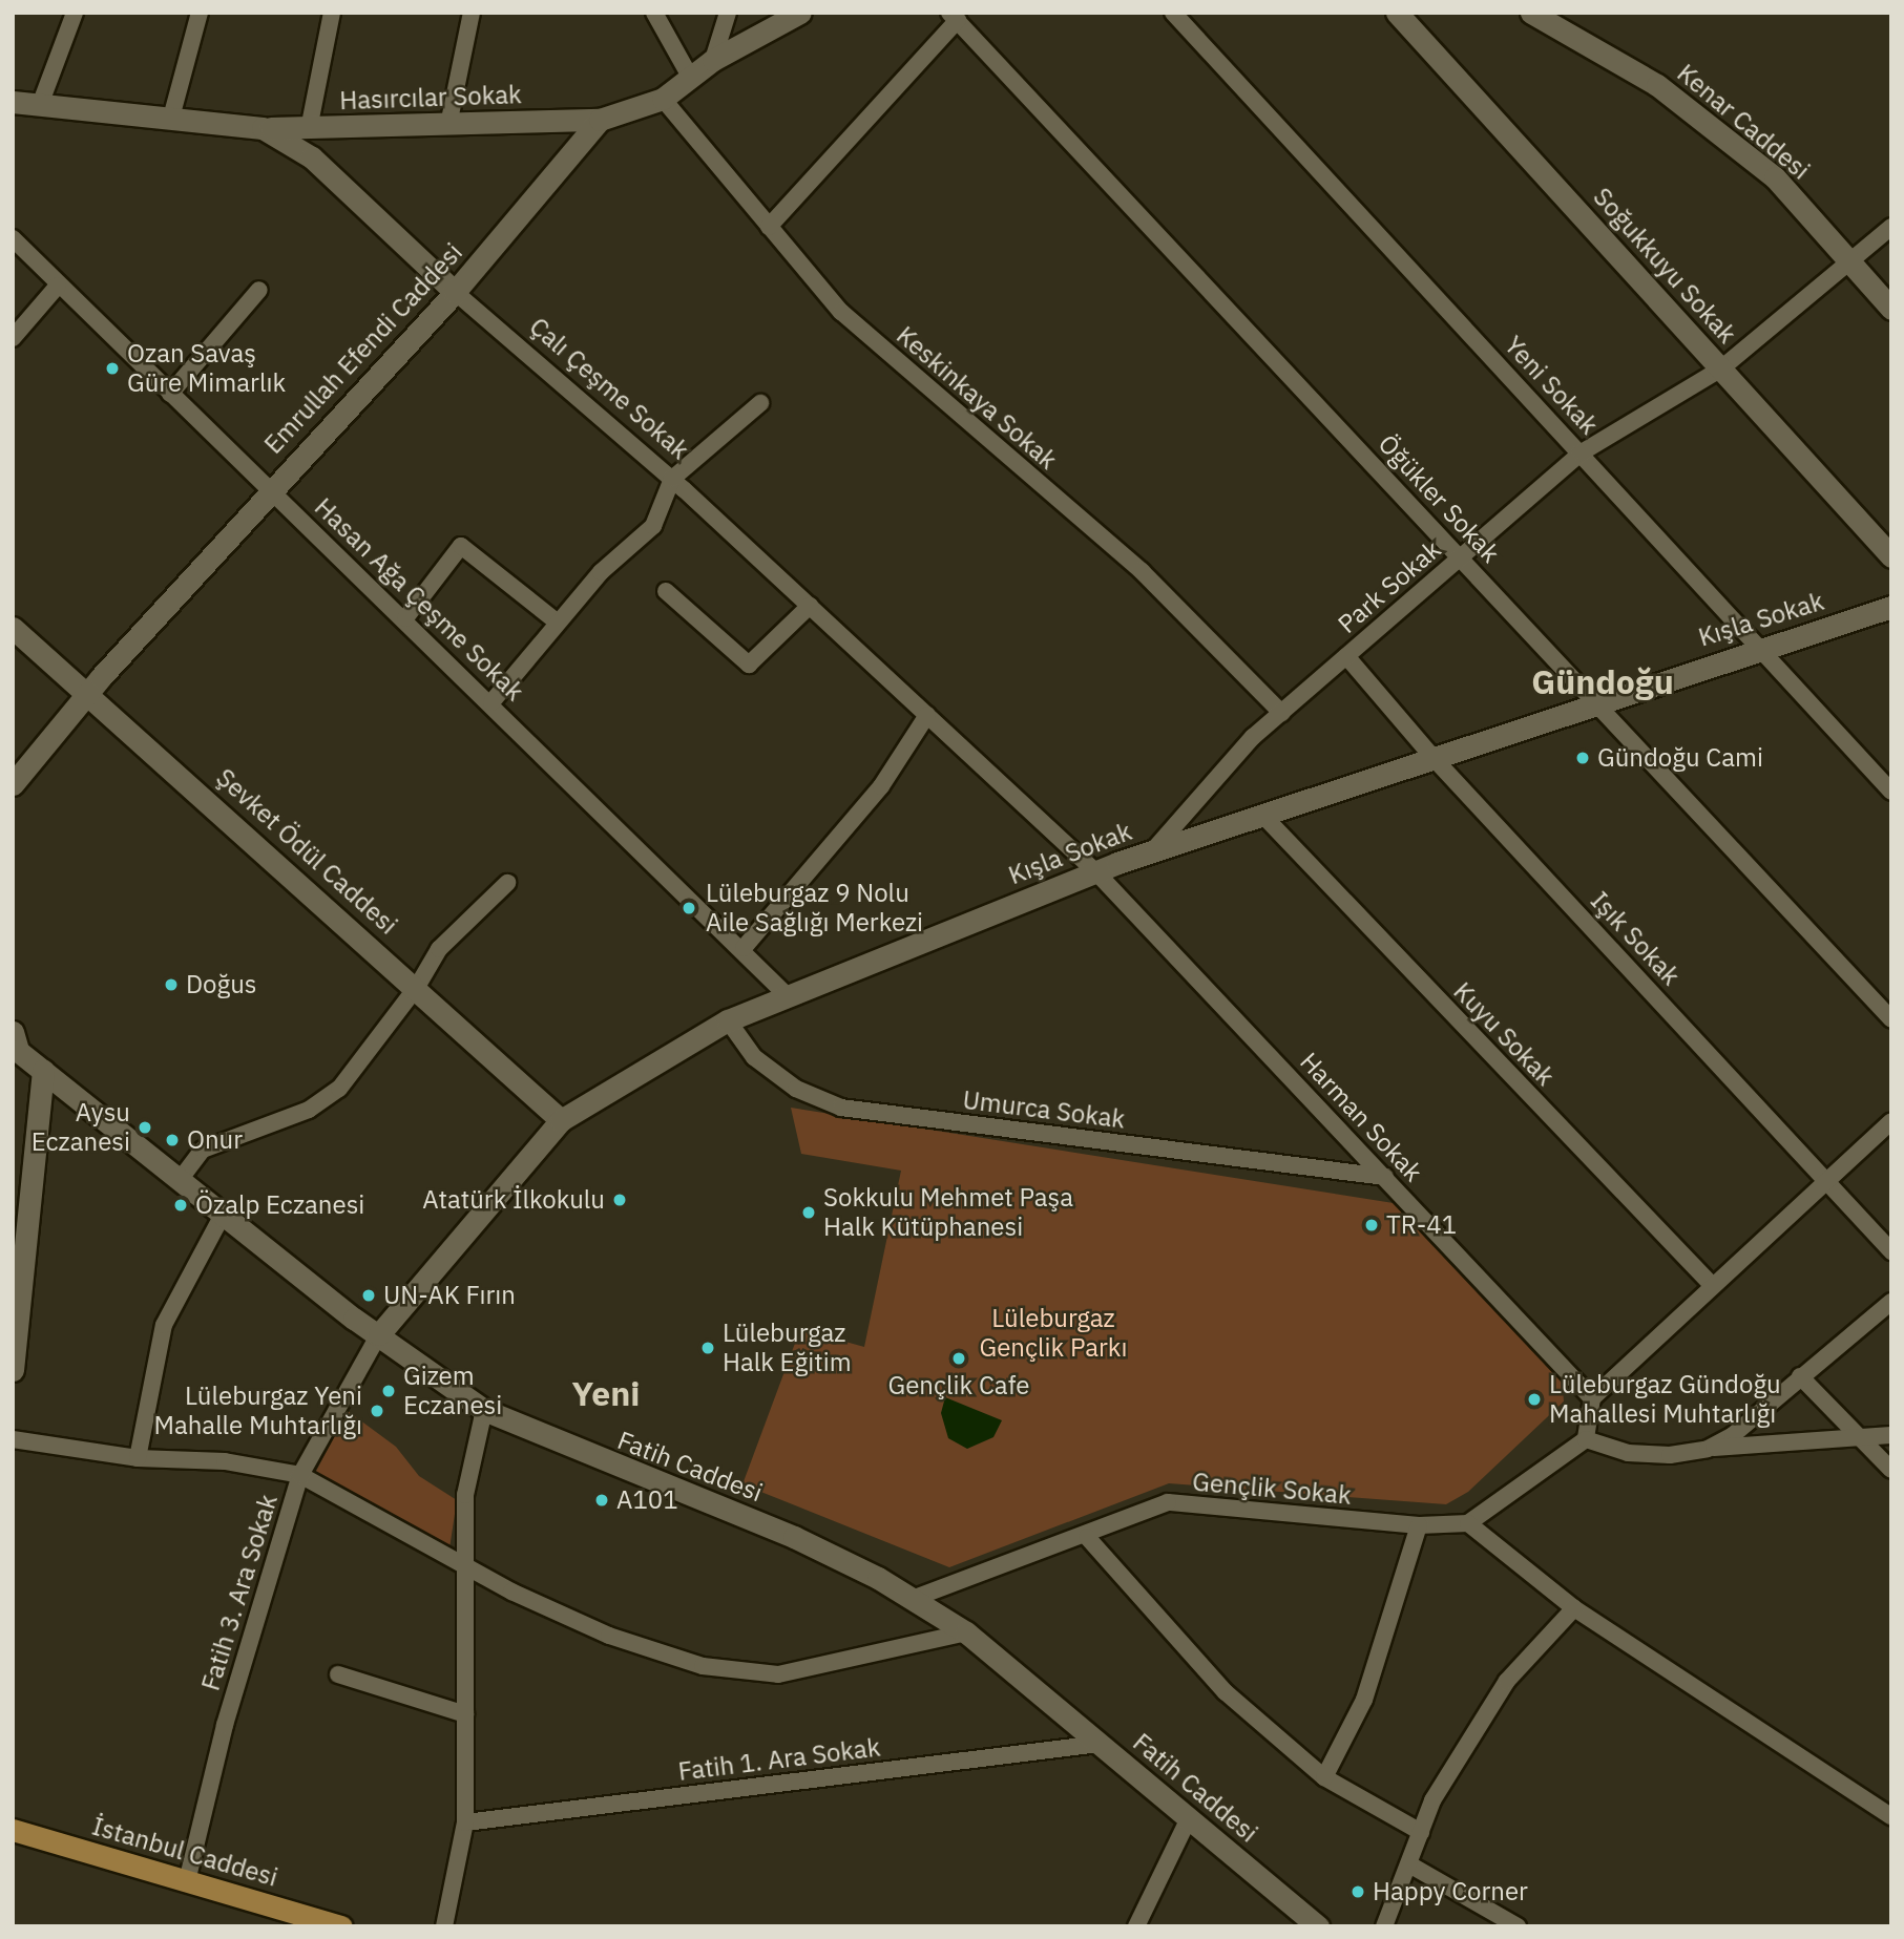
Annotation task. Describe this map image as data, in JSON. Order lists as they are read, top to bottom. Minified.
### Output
{"streets":{"main road":["Hasırcılar Sokak","Kenar Caddesi","Soğukkuyu Sokak","Emrullah Efendi Caddesi","Çalı Çeşme Sokak","Kışla Sokak","Şevket Ödül Caddesi","Fatih Caddesi","İstanbul Caddesi"],"street":["Yeni Sokak","Keskinkaya Sokak","Öğükler Sokak","Park Sokak","Hasan Ağa Çeşme Sokak","Işık Sokak","Kuyu Sokak","Umurca Sokak","Harman Sokak","Gençlik Sokak","Fatih 3. Ara Sokak","Fatih 1. Ara Sokak"]},"crossings":[["Hasırcılar Sokak","Emrullah Efendi Caddesi"],["Hasırcılar Sokak","Çalı Çeşme Sokak"],["Kenar Caddesi","Park Sokak"],["Soğukkuyu Sokak","Park Sokak"],["Emrullah Efendi Caddesi","Çalı Çeşme Sokak"],["Emrullah Efendi Caddesi","Hasan Ağa Çeşme Sokak"],["Emrullah Efendi Caddesi","Şevket Ödül Caddesi"],["Yeni Sokak","Park Sokak"],["Yeni Sokak","Kışla Sokak"],["Çalı Çeşme Sokak","Kışla Sokak"],["Çalı Çeşme Sokak","Harman Sokak"],["Keskinkaya Sokak","Park Sokak"],["Öğükler Sokak","Park Sokak"],["Öğükler Sokak","Kışla Sokak"],["Park Sokak","Kışla Sokak"],["Park Sokak","Işık Sokak"],["Hasan Ağa Çeşme Sokak","Kışla Sokak"],["Kışla Sokak","Şevket Ödül Caddesi"],["Kışla Sokak","Işık Sokak"],["Kışla Sokak","Kuyu Sokak"],["Kışla Sokak","Umurca Sokak"],["Kışla Sokak","Harman Sokak"],["Kışla Sokak","Fatih Caddesi"],["Kışla Sokak","Fatih 3. Ara Sokak"],["Umurca Sokak","Harman Sokak"],["Fatih Caddesi","Gençlik Sokak"],["Fatih Caddesi","Fatih 3. Ara Sokak"],["Fatih Caddesi","Fatih 1. Ara Sokak"],["Fatih 3. Ara Sokak","İstanbul Caddesi"]],"districts":["Gündoğu","Yeni"],"parks":["Lüleburgaz Gençlik Parkı"],"places":["Ozan Savaş Güre Mimarlık","Gündoğu Cami","Lüleburgaz 9 Nolu Aile Sağlığı Merkezi","Doğus","Aysu Eczanesi","Onur","Atatürk İlkokulu","Özalp Eczanesi","Sokkulu Mehmet Paşa Halk Kütüphanesi","TR-41","UN-AK Fırın","Lüleburgaz Halk Eğitim","Gençlik Cafe","Gizem Eczanesi","Lüleburgaz Gündoğu Mahallesi Muhtarlığı","Lüleburgaz Yeni Mahalle Muhtarlığı","A101","Happy Corner"]}
